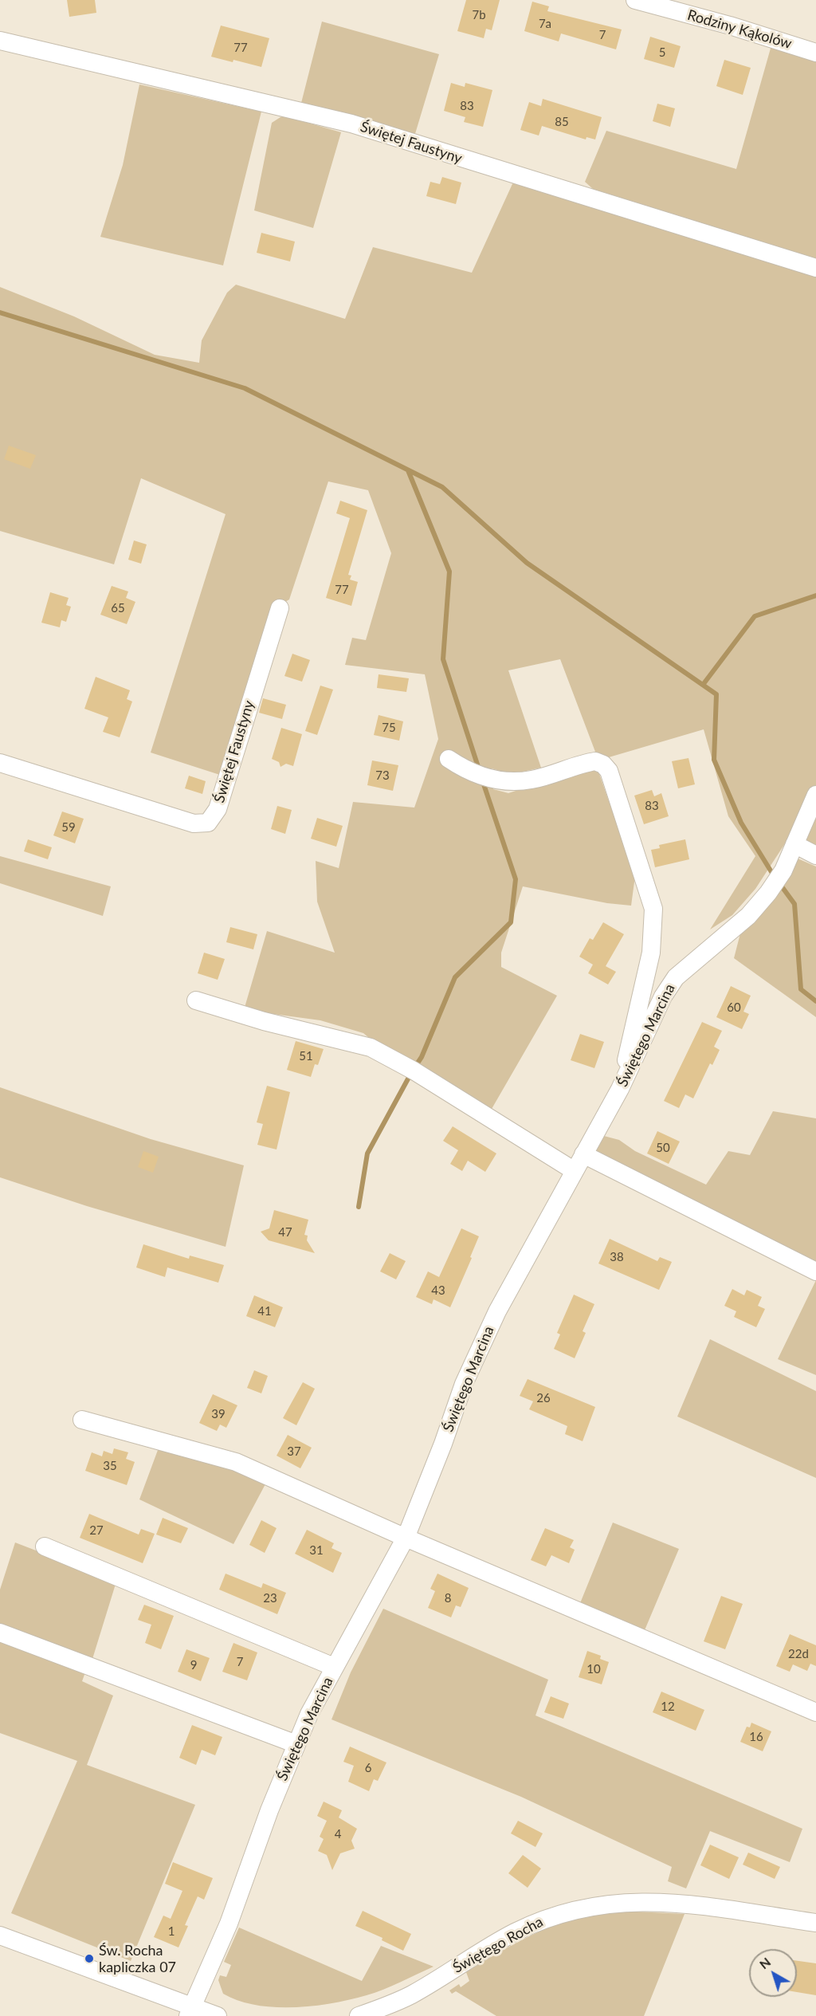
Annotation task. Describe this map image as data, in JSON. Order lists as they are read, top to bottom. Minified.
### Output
{"streets":{"street":["Rodziny Kąkolów","Świętej Faustyny","Świętego Marcina","Świętego Rocha"]},"places":["Św. Rocha kapliczka 07"],"house_numbers":["7b","7a","7","77","5","83","85","77","65","75","73","83","59","60","51","50","47","38","43","41","26","39","37","35","27","31","23","8","22d","7","9","10","12","16","6","4","1"],"north":"top left"}
